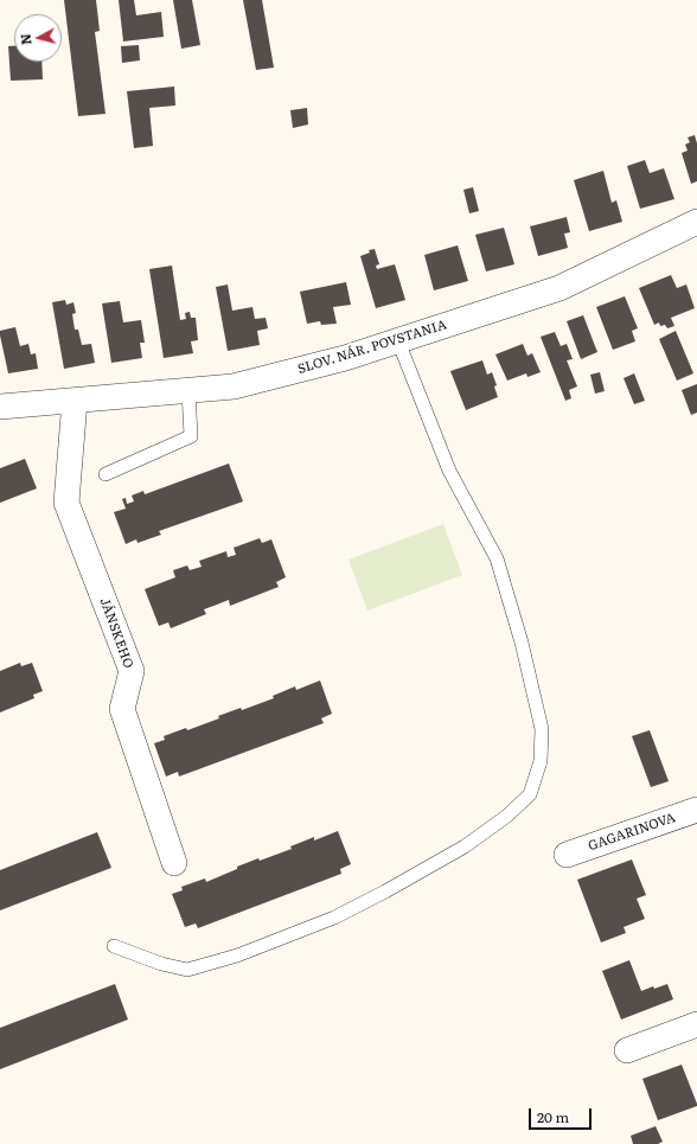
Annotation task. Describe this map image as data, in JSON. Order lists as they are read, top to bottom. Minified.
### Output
{"streets":{"street":["SLOV. NÁR. POVSTANIA","JÁNSKEHO","GAGARINOVA"]},"crossings":[["SLOV. NÁR. POVSTANIA","JÁNSKEHO"]],"scale_bar":"20 m","north":"left"}
